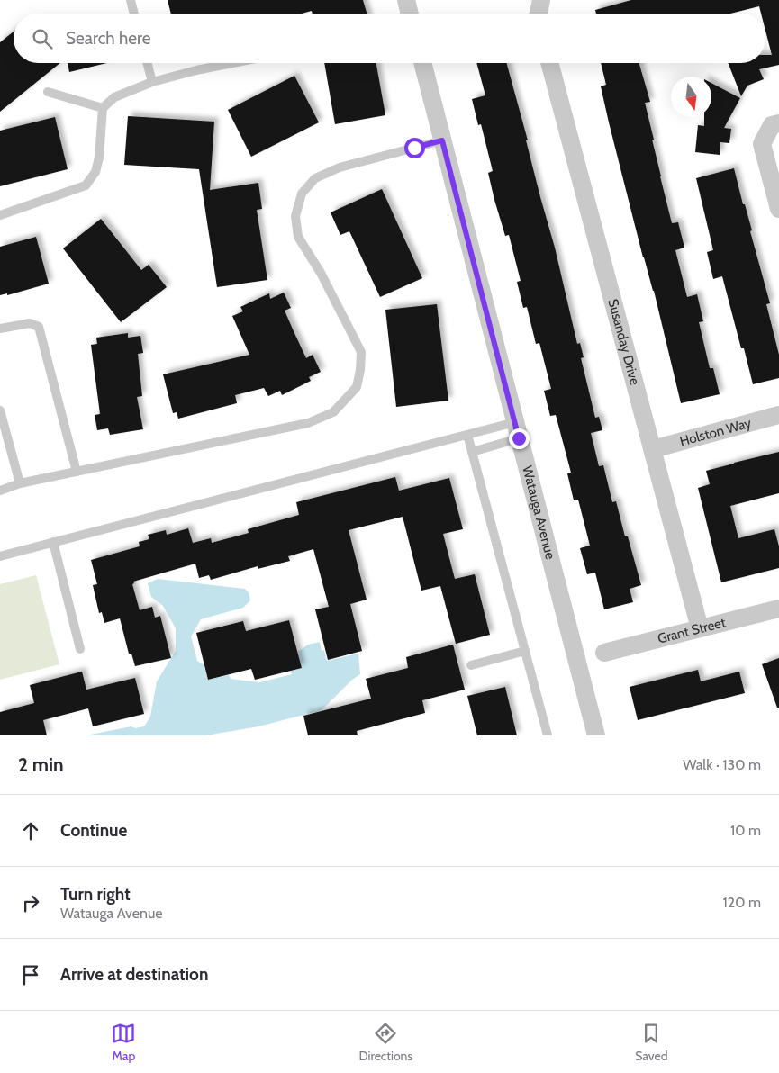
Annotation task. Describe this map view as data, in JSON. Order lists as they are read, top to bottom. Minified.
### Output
{"streets":{"street":["Susanday Drive","Holston Way","Watauga Avenue","Grant Street"]},"crossings":[["Susanday Drive","Holston Way"],["Susanday Drive","Grant Street"]],"north":"bottom","page":{"search":"Search here","heading":["2 min","Walk · 130 m"],"list":[["Continue","10 m"],["Turn right","Watauga Avenue","120 m"],"Arrive at destination"],"nav":["Map","Directions","Saved"]}}
